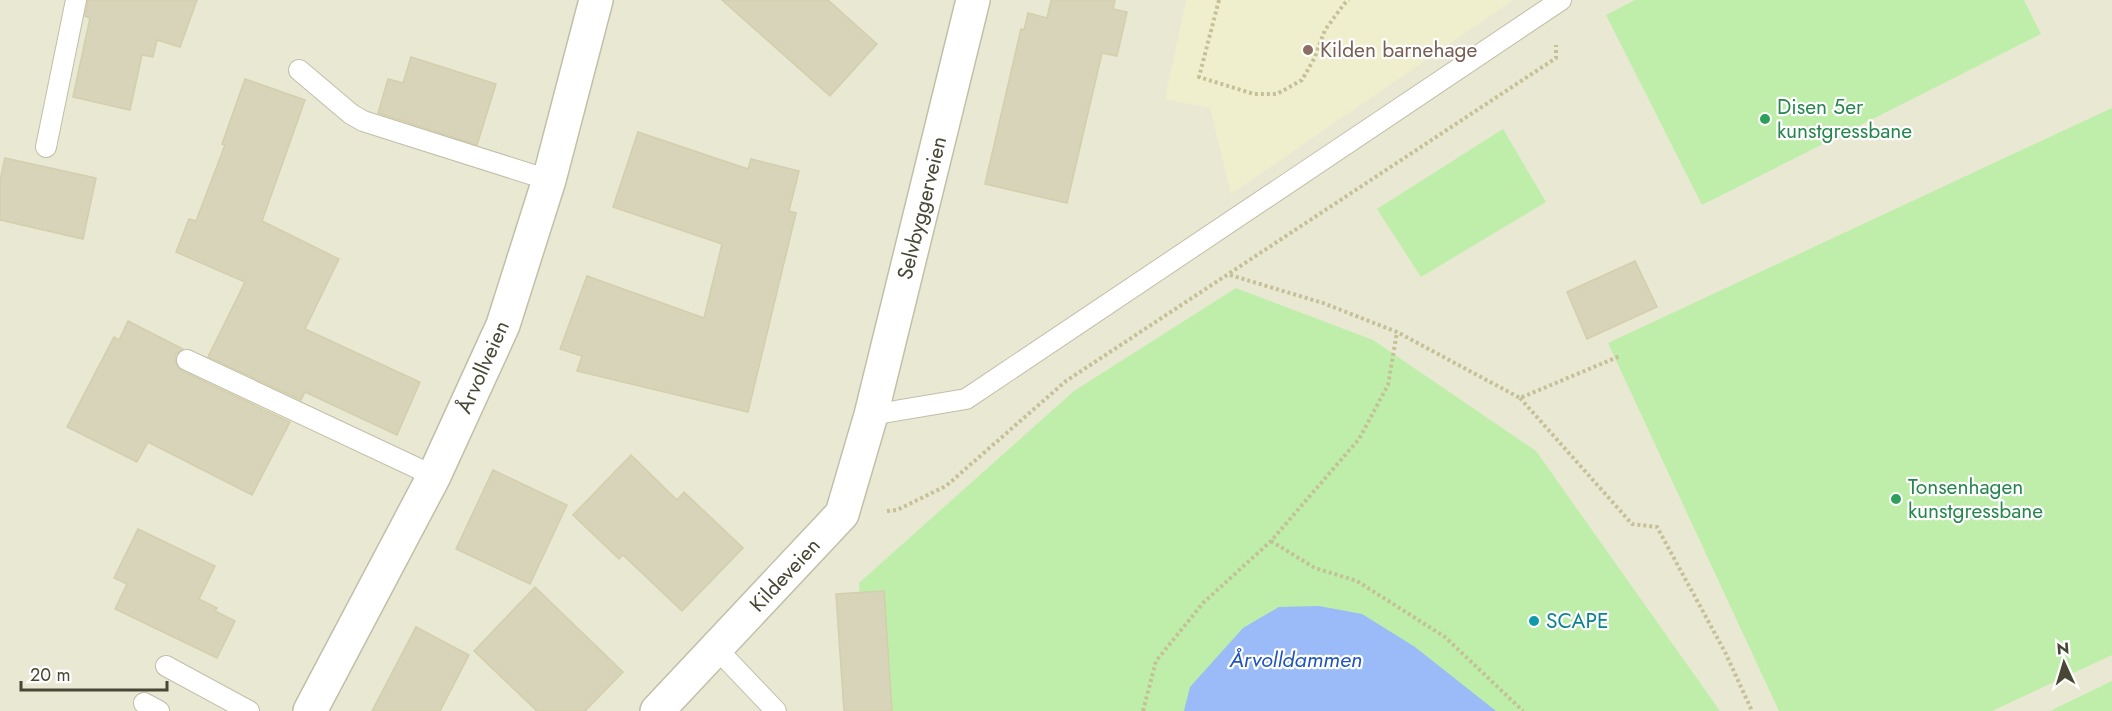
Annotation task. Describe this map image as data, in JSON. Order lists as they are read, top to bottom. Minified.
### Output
{"streets":{"street":["Selvbyggerveien","Årvollveien","Kildeveien"]},"crossings":[["Selvbyggerveien","Kildeveien"]],"water":["Årvolldammen"],"places":["Kilden barnehage","Disen 5er kunstgressbane","Tonsenhagen kunstgressbane","SCAPE"],"scale_bar":"20 m","north":"top"}
